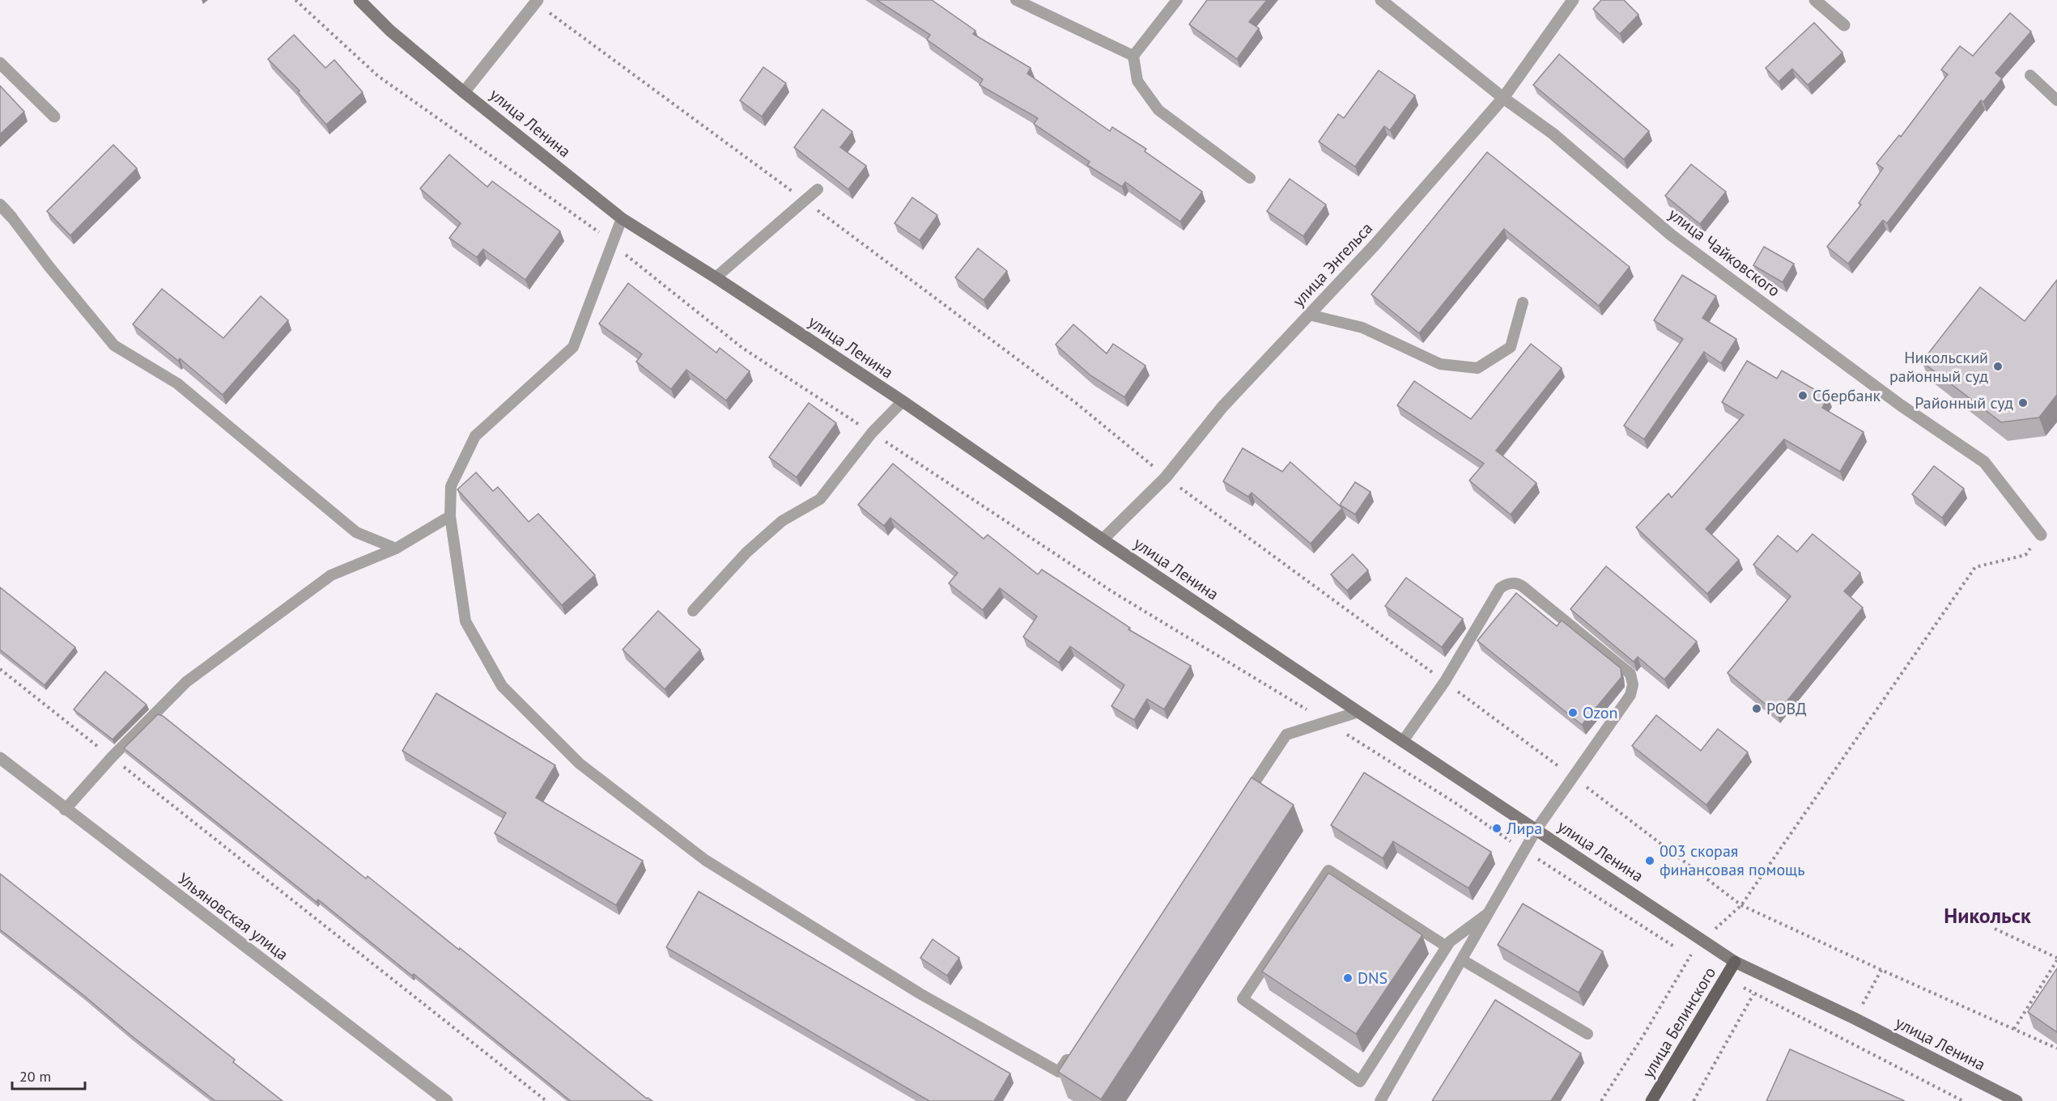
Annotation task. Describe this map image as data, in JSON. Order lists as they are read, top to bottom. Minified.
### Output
{"streets":{"main road":["улица Ленина","улица Белинского"],"street":["улица Чайковского","улица Энгельса","Ульяновская улица"]},"crossings":[["улица Ленина","улица Энгельса"],["улица Ленина","улица Белинского"],["улица Чайковского","улица Энгельса"]],"districts":["Никольск"],"places":["Никольский районный суд","Сбербанк","Районный суд","РОВД","Ozon","Лира","003 скорая финансовая помощь","DNS"],"scale_bar":"20 m"}
